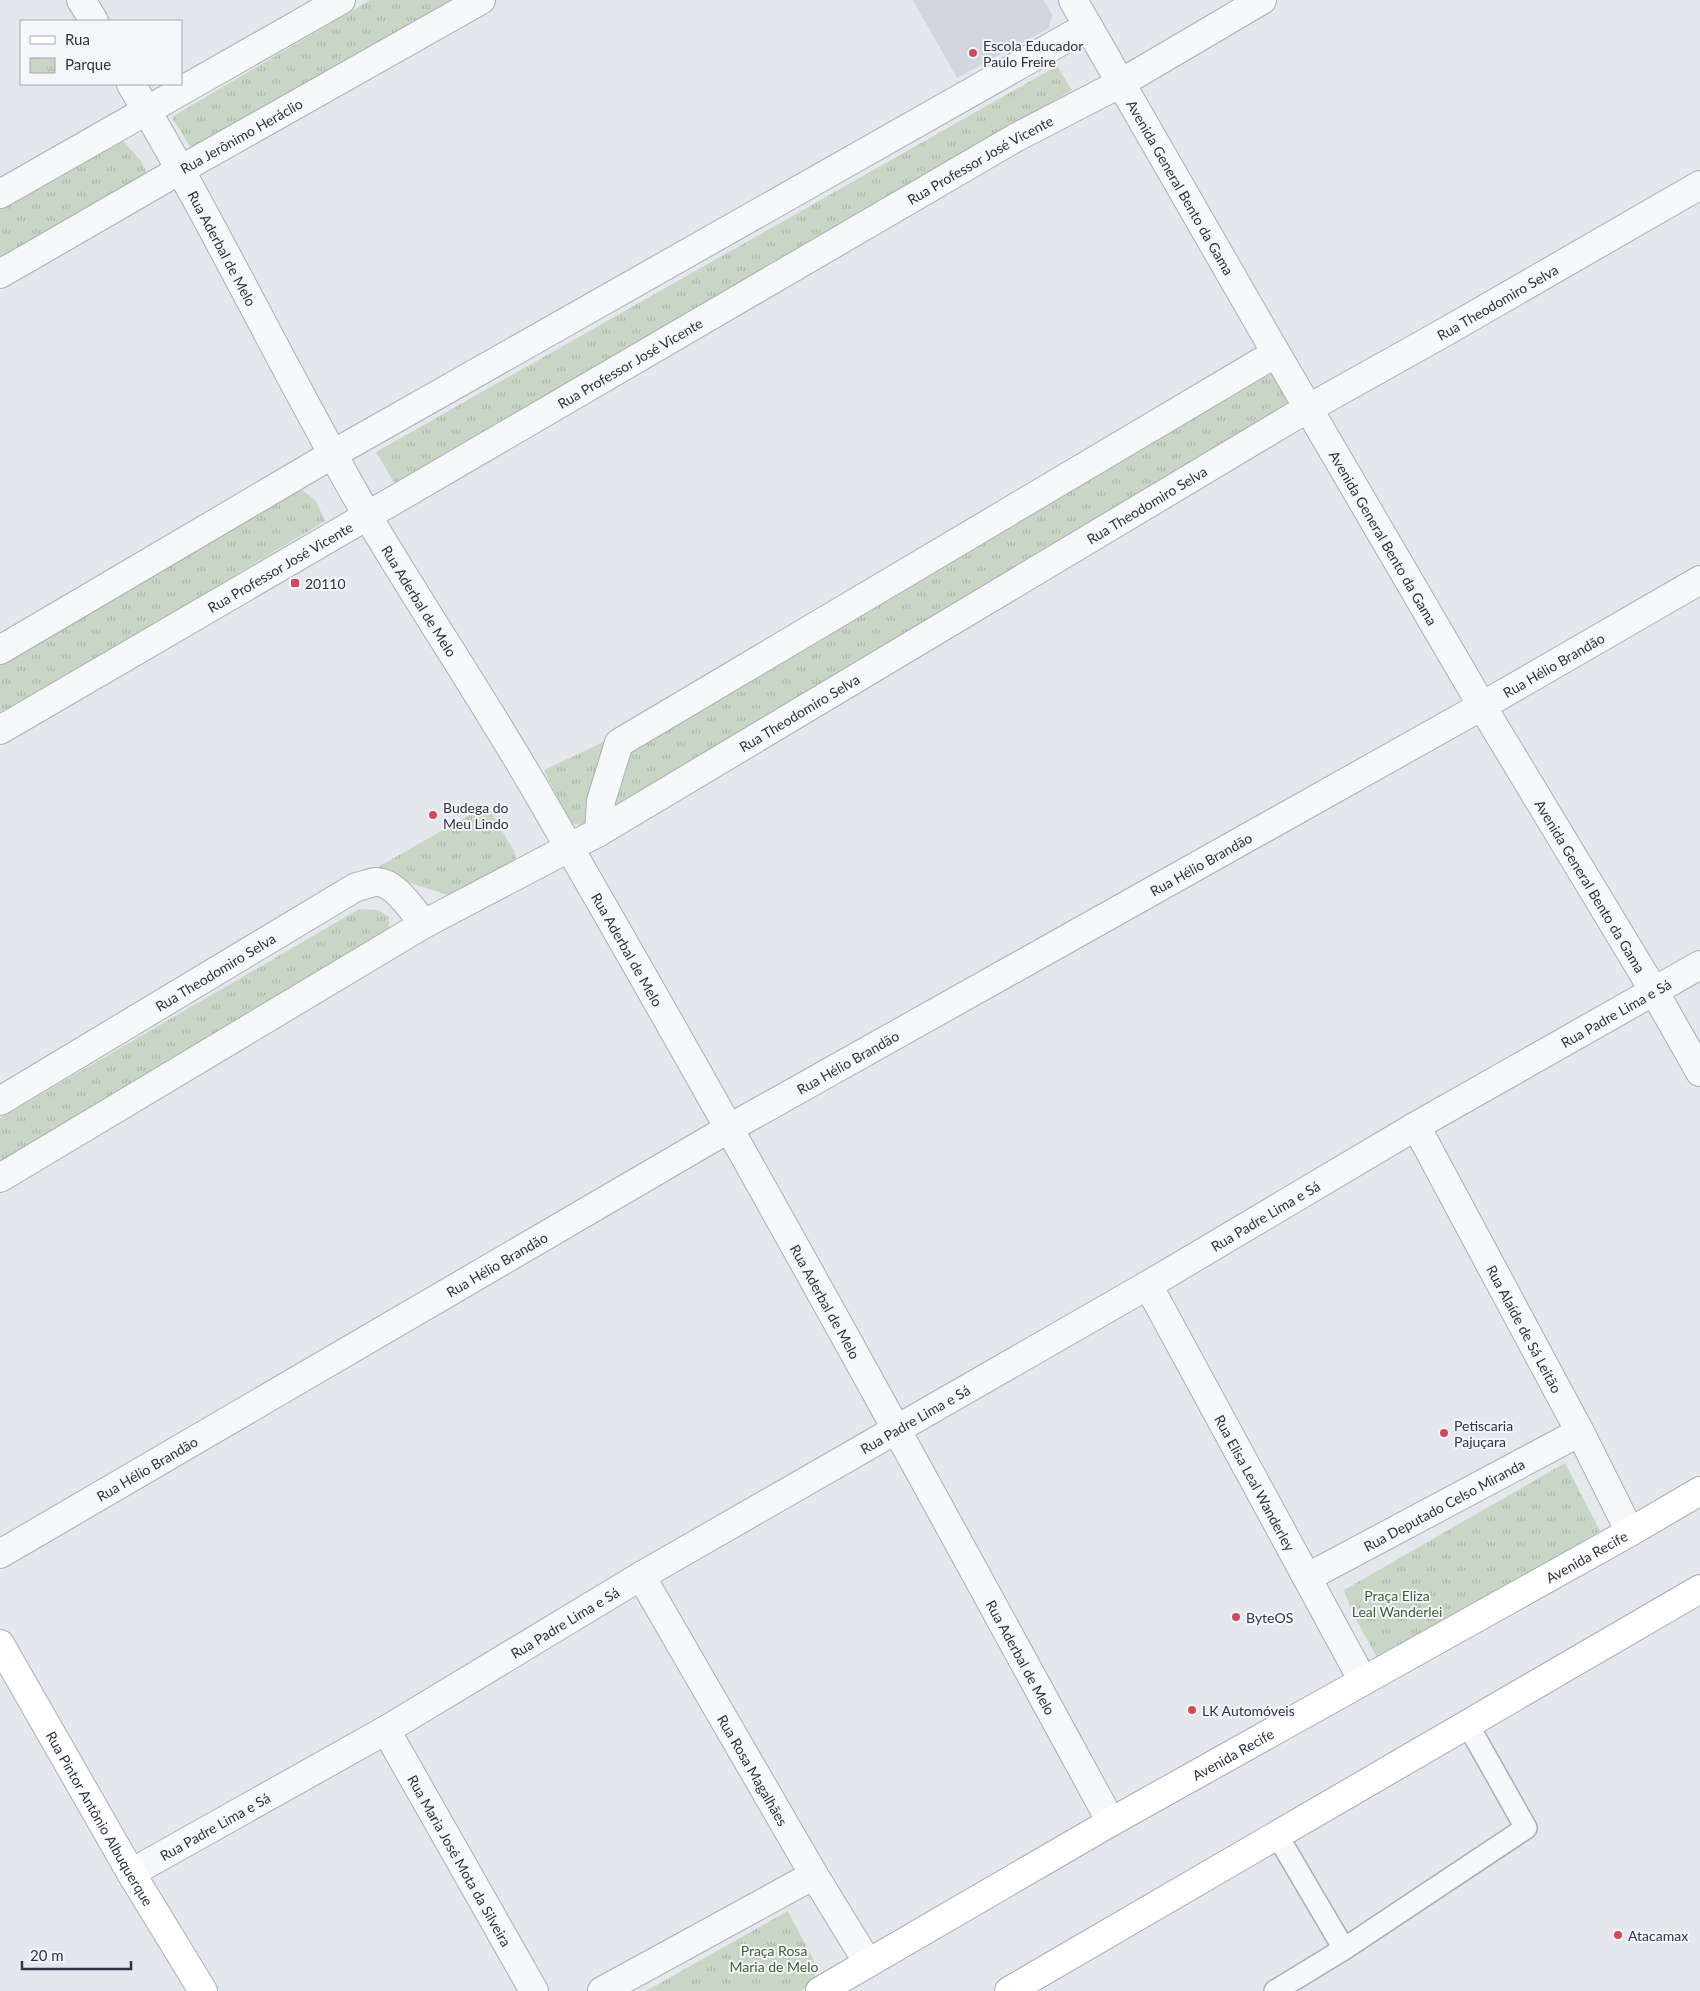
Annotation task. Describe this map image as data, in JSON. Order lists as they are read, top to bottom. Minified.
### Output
{"streets":{"main road":["Avenida Recife","Rua Pintor Antônio Albuquerque"],"street":["Rua Jerônimo Heráclio","Rua Professor José Vicente","Avenida General Bento da Gama","Rua Aderbal de Melo","Rua Theodomiro Selva","Rua Hélio Brandão","Rua Padre Lima e Sá","Rua Alaíde de Sá Leitão","Rua Elisa Leal Wanderley","Rua Deputado Celso Miranda","Rua Rosa Magalhães","Rua Maria José Mota da Silveira"]},"crossings":[["Rua Jerônimo Heráclio","Rua Aderbal de Melo"],["Rua Professor José Vicente","Avenida General Bento da Gama"],["Rua Professor José Vicente","Rua Aderbal de Melo"],["Avenida General Bento da Gama","Rua Theodomiro Selva"],["Avenida General Bento da Gama","Rua Hélio Brandão"],["Avenida General Bento da Gama","Rua Padre Lima e Sá"],["Rua Aderbal de Melo","Rua Theodomiro Selva"],["Rua Aderbal de Melo","Rua Hélio Brandão"],["Rua Aderbal de Melo","Rua Padre Lima e Sá"],["Rua Aderbal de Melo","Avenida Recife"],["Rua Padre Lima e Sá","Rua Alaíde de Sá Leitão"],["Rua Padre Lima e Sá","Rua Elisa Leal Wanderley"],["Rua Padre Lima e Sá","Rua Rosa Magalhães"],["Rua Padre Lima e Sá","Rua Pintor Antônio Albuquerque"],["Rua Padre Lima e Sá","Rua Maria José Mota da Silveira"],["Rua Alaíde de Sá Leitão","Rua Deputado Celso Miranda"],["Rua Alaíde de Sá Leitão","Avenida Recife"],["Rua Elisa Leal Wanderley","Rua Deputado Celso Miranda"],["Rua Elisa Leal Wanderley","Avenida Recife"],["Avenida Recife","Rua Rosa Magalhães"]],"parks":["Praça Eliza Leal Wanderlei","Praça Rosa Maria de Melo"],"places":{"other":["Escola Educador Paulo Freire","Budega do Meu Lindo","Petiscaria Pajuçara","ByteOS","LK Automóveis","Atacamax"],"transit":["20110"]},"legend":["Rua","Parque"],"scale_bar":"20 m"}
